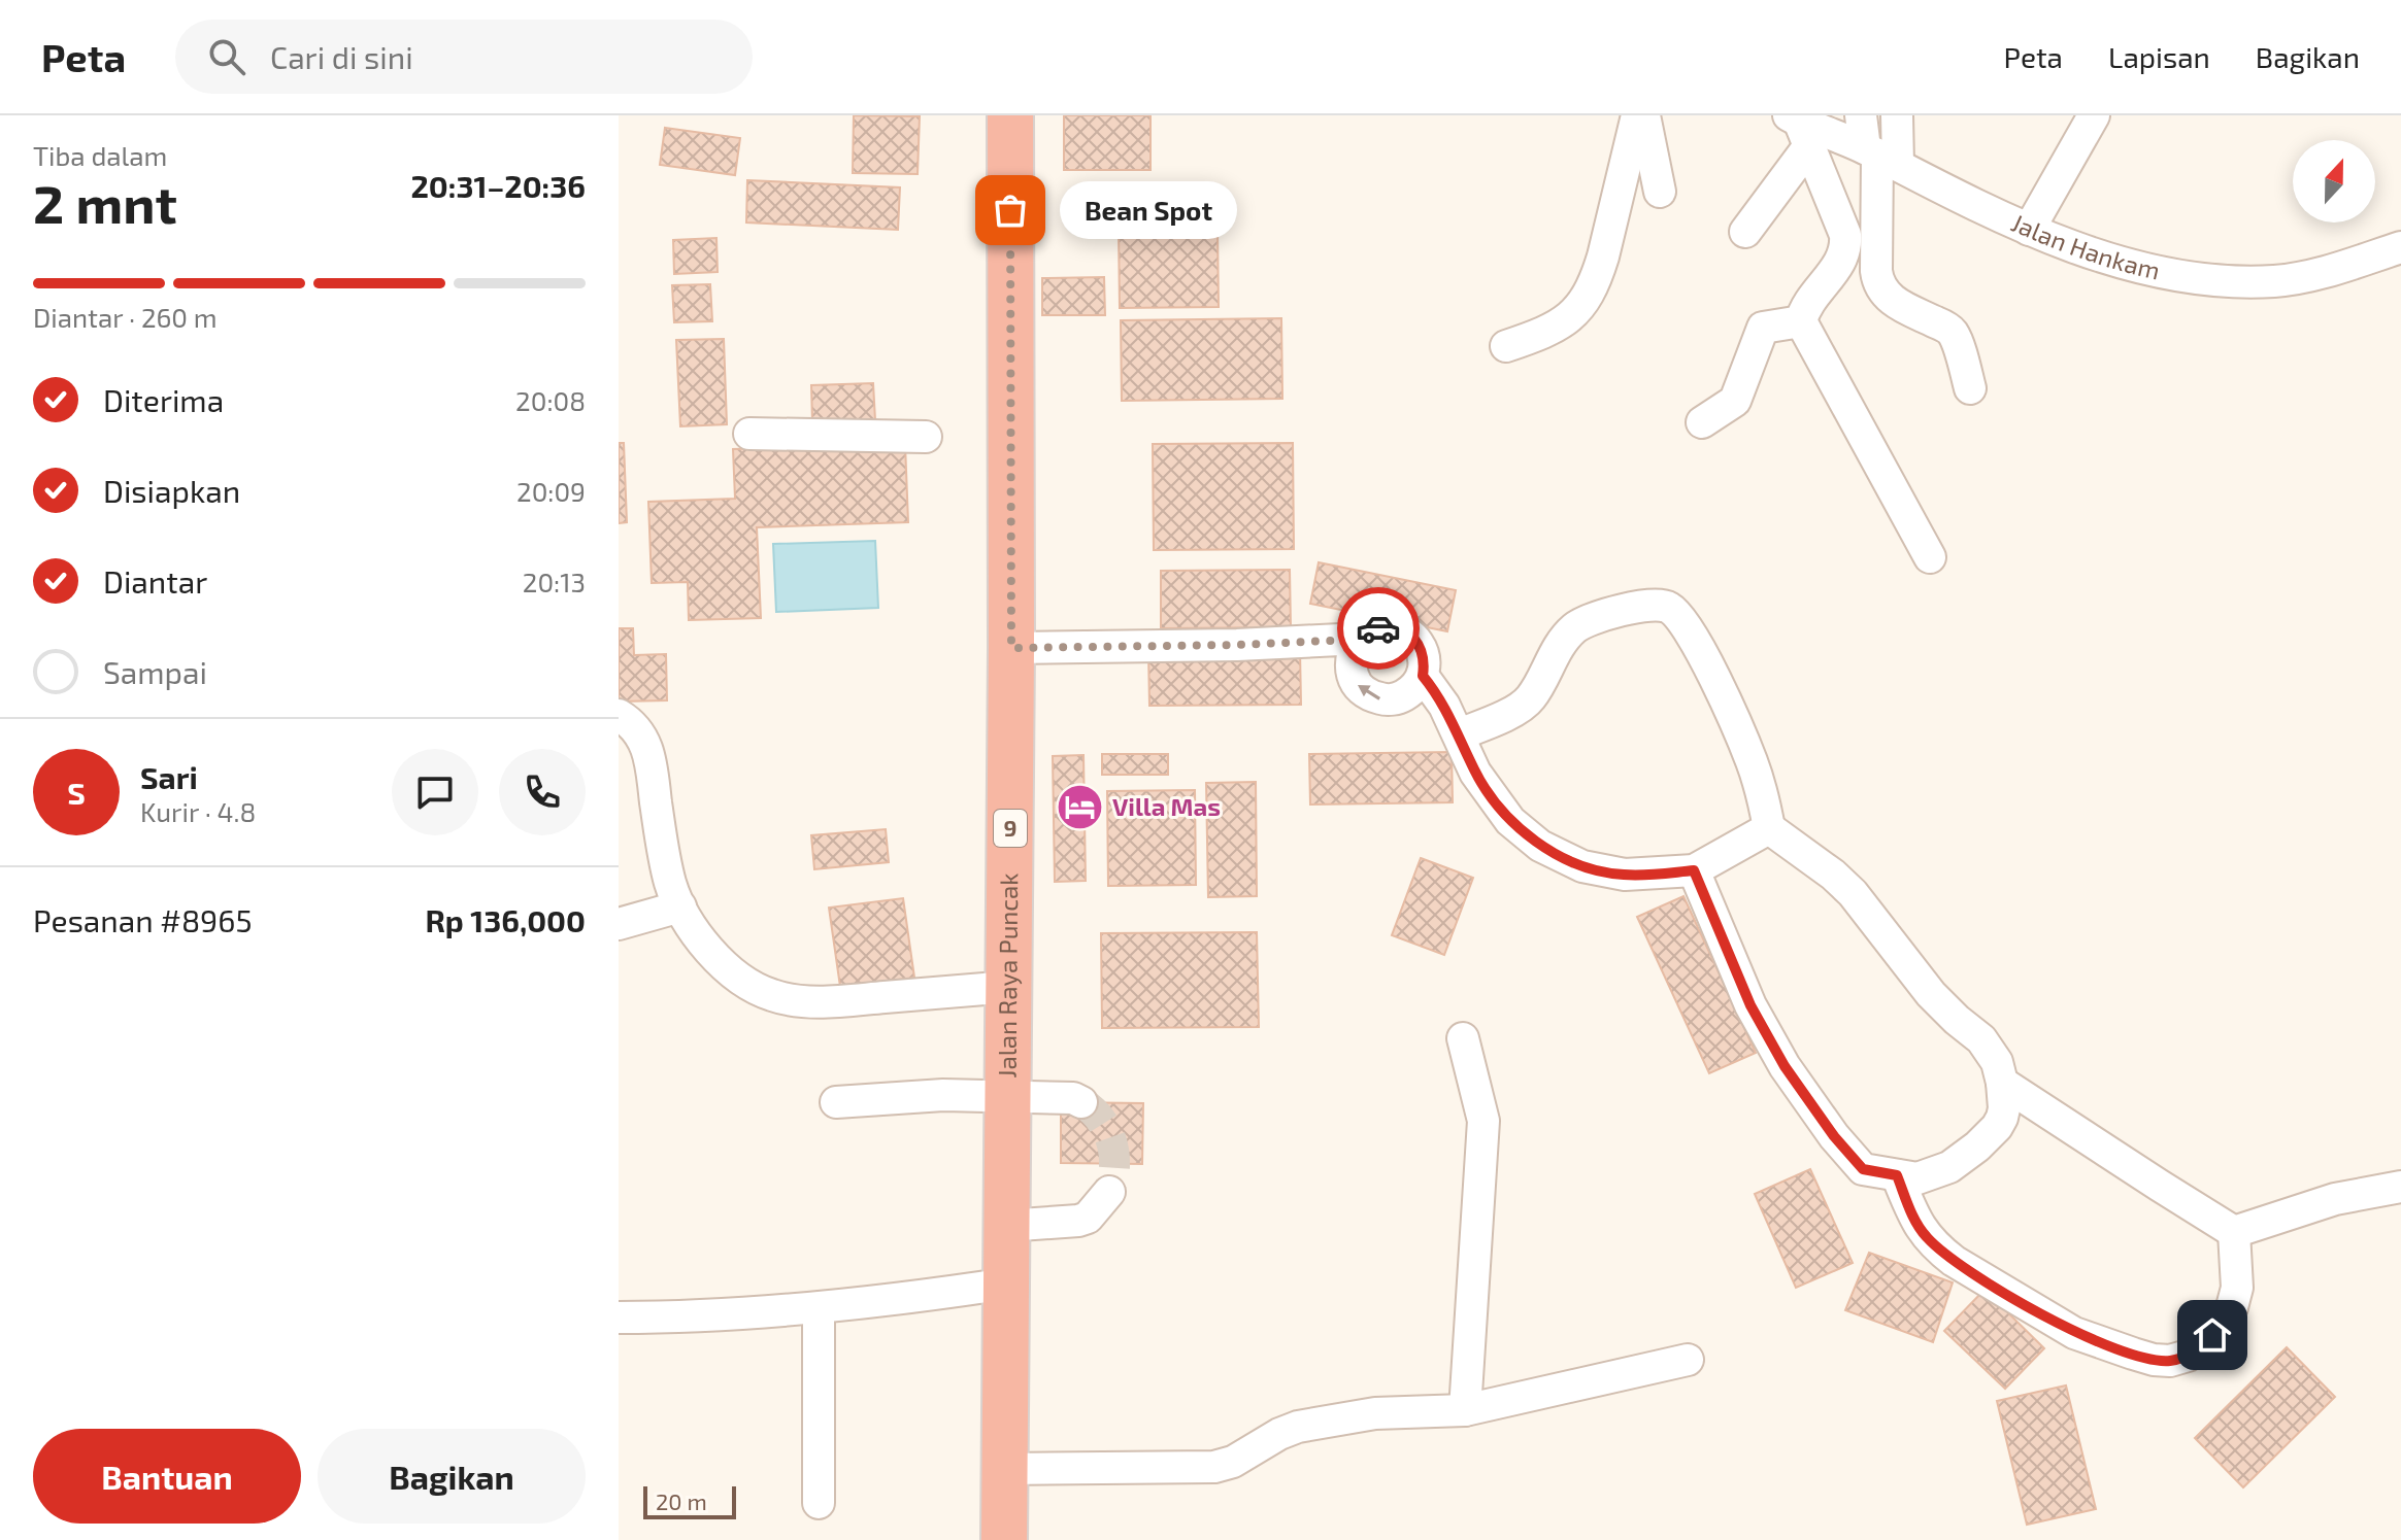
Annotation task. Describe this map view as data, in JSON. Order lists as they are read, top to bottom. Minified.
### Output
{"streets":{"highway":["9","Jalan Raya Puncak"],"street":["Jalan Hankam"]},"places":{"other":["Bean Spot"],"hotel":["Villa Mas"]},"scale_bar":"20 m","north":"top","page":{"header":"Peta","search":"Cari di sini","nav":["Peta","Lapisan","Bagikan"],"heading":["2 mnt","Tiba dalam","20:31–20:36"],"panel":["Sari","Kurir · 4.8","Pesanan #8965","Rp 136,000"],"bubble":"Bean Spot","bar":"Diantar · 260 m","list":[["Diterima","20:08"],["Disiapkan","20:09"],["Diantar","20:13"],"Sampai"],"round":"S","buttons":["Bantuan","Bagikan"],"scale":"20 m"}}
